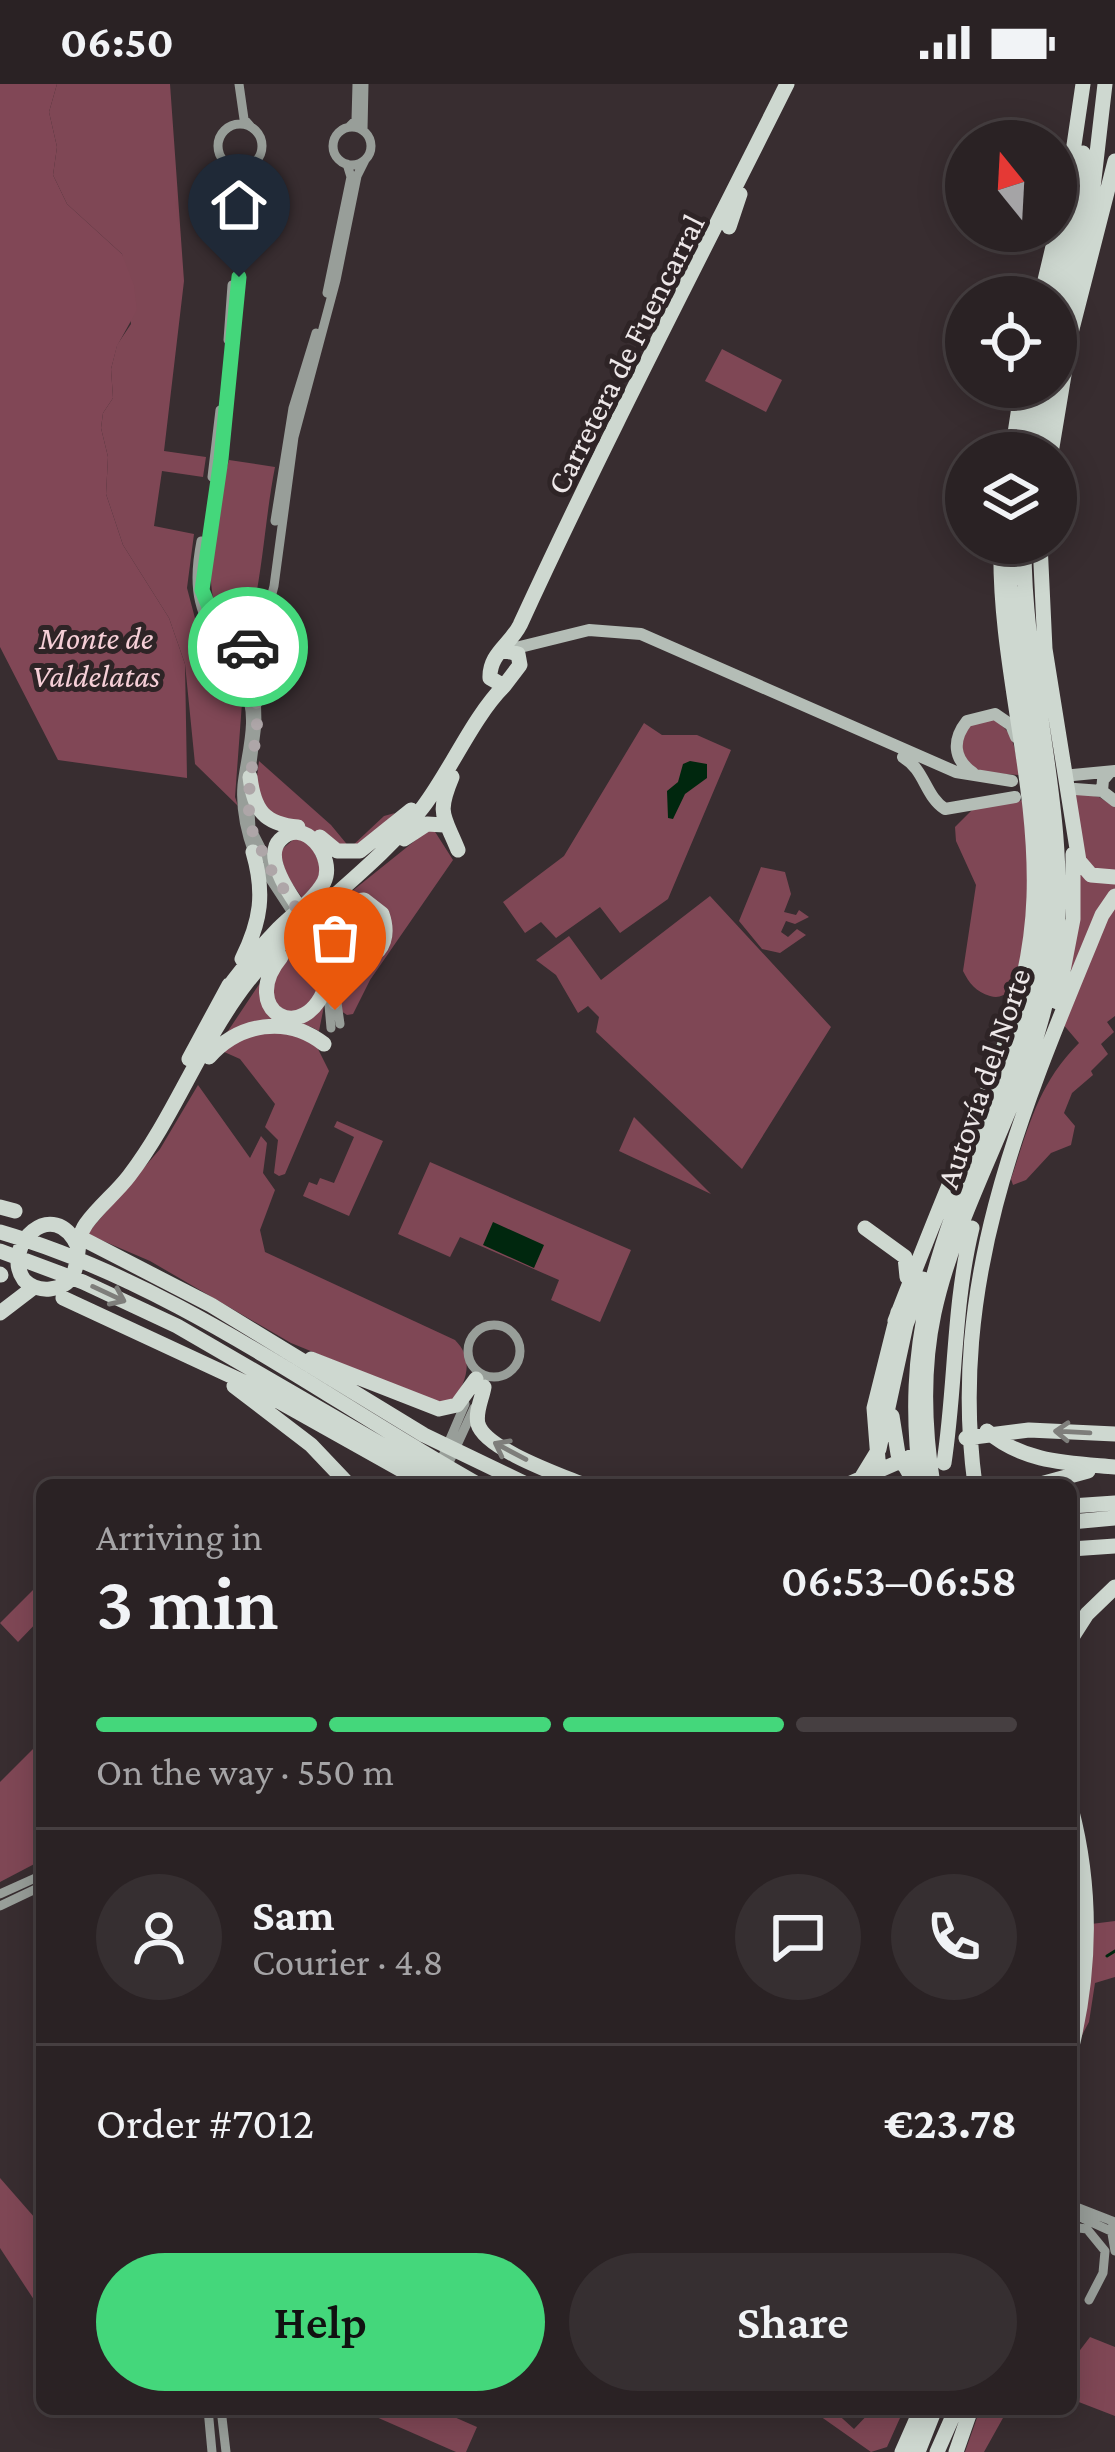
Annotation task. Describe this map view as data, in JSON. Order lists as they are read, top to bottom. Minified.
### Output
{"streets":{"highway":["Carretera de Fuencarral","Autovía del Norte"]},"parks":["Monte de Valdelatas"],"north":"top","page":{"status":"06:50","heading":["3 min","Arriving in","06:53–06:58"],"panel":["Sam","Courier · 4.8","Order #7012","€23.78"],"bar":"On the way · 550 m","buttons":["Help","Share"]}}
